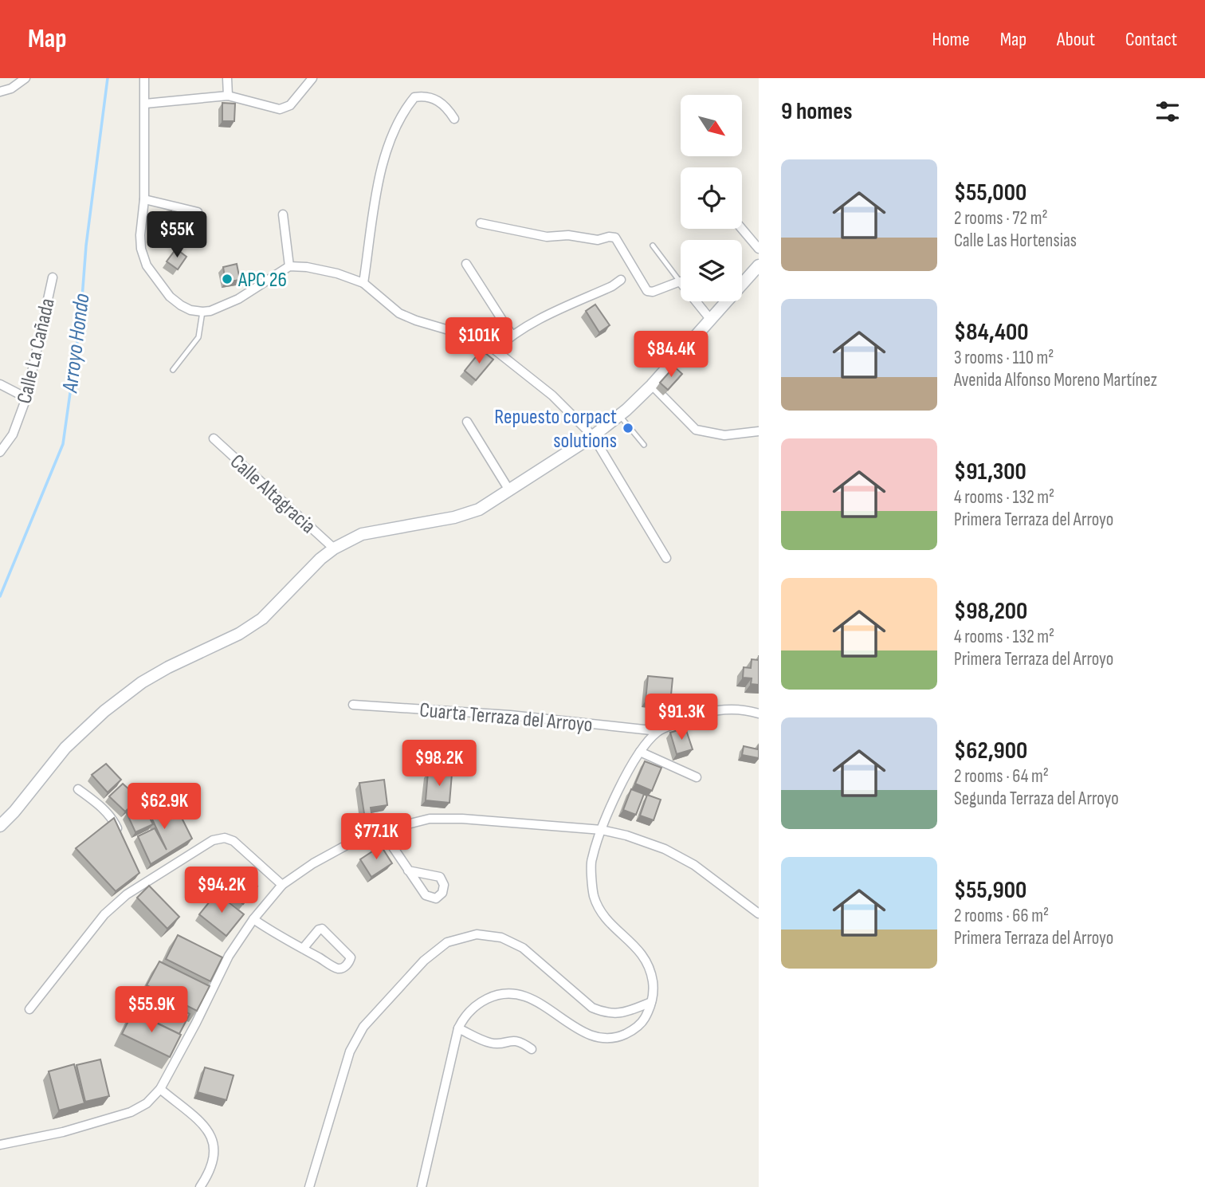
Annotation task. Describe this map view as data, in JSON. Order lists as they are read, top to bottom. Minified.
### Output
{"streets":{"street":["Calle La Cañada","Calle Altagracia","Cuarta Terraza del Arroyo"]},"water":["Arroyo Hondo"],"places":["APC 26","Repuesto corpact solutions"],"north":"bottom right","page":{"header":"Map","nav":["Home","Map","About","Contact"],"heading":"9 homes","list":[{"name":"$55,000","note":"2 rooms · 72 m² · Calle Las Hortensias"},{"name":"$84,400","note":"3 rooms · 110 m² · Avenida Alfonso Moreno Martínez"},{"name":"$91,300","note":"4 rooms · 132 m² · Primera Terraza del Arroyo"},{"name":"$98,200","note":"4 rooms · 132 m² · Primera Terraza del Arroyo"},{"name":"$62,900","note":"2 rooms · 64 m² · Segunda Terraza del Arroyo"},{"name":"$55,900","note":"2 rooms · 66 m² · Primera Terraza del Arroyo"}],"price":["$55K","$101K","$84.4K","$91.3K","$98.2K","$62.9K","$77.1K","$94.2K","$55.9K"]}}
